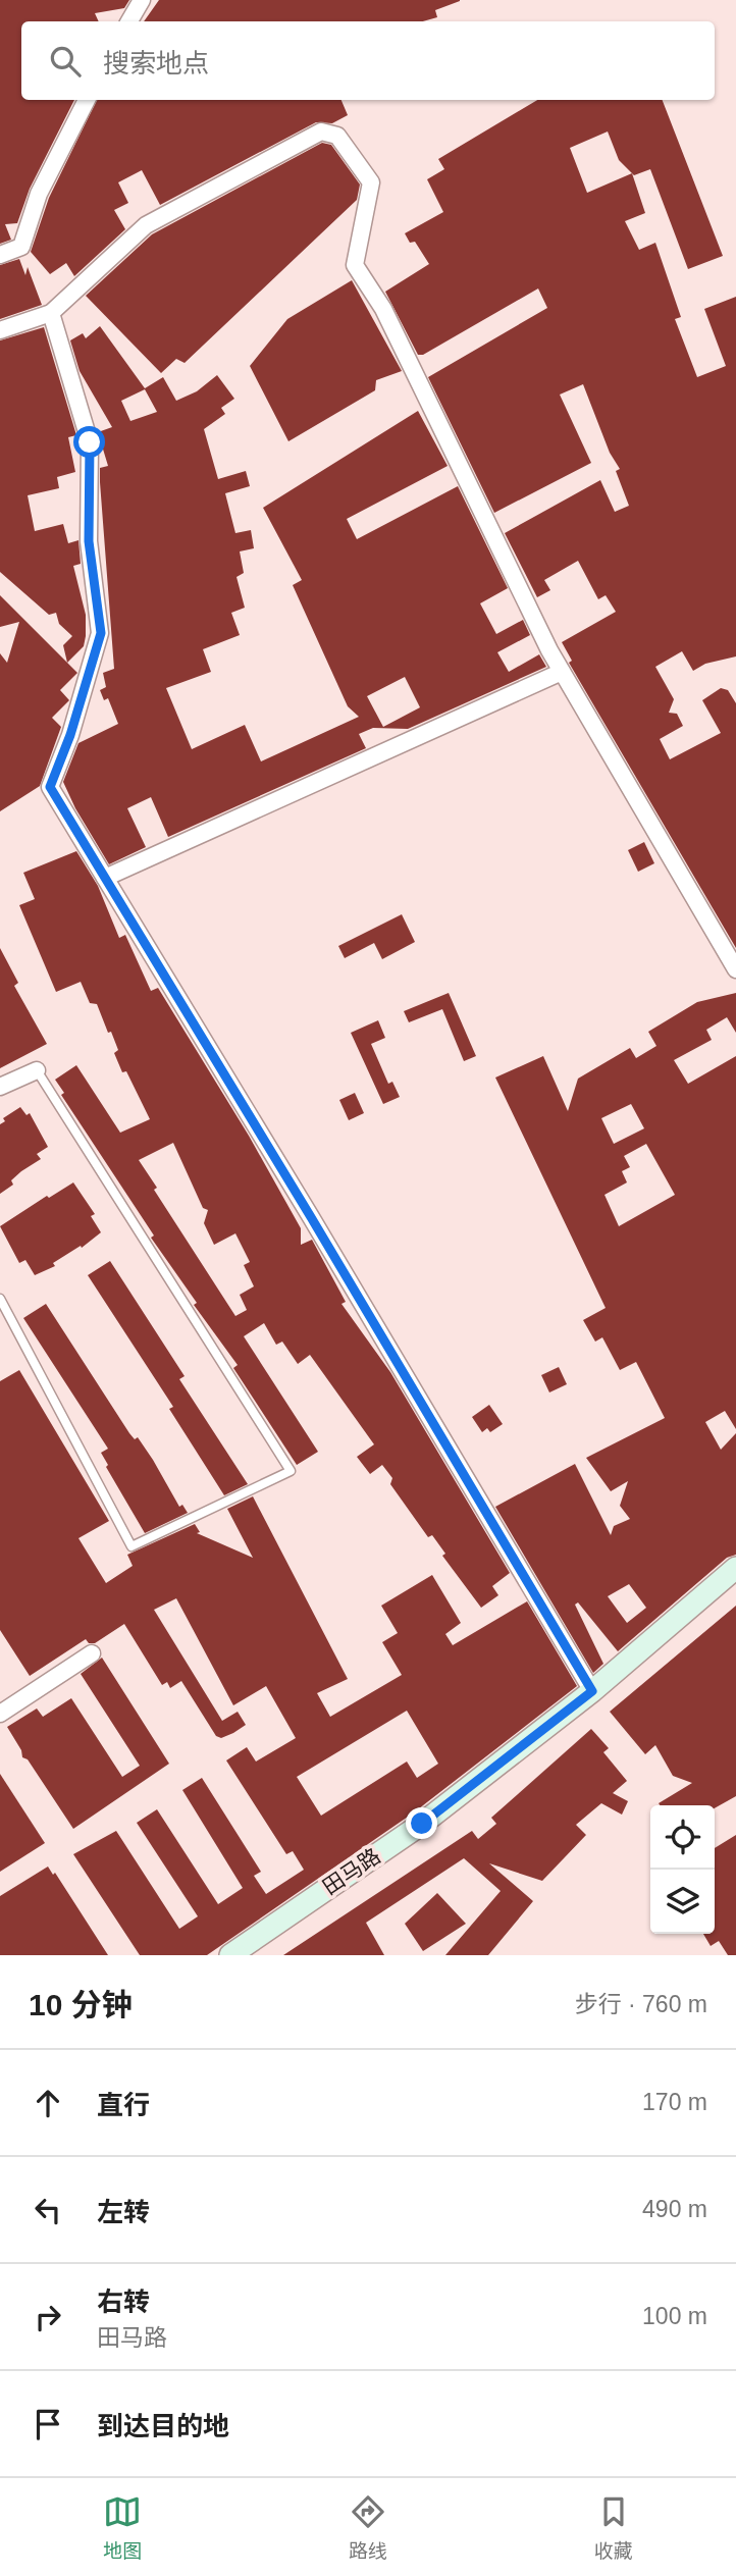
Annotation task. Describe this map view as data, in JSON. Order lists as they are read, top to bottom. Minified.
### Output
{"streets":{"street":["田马路"]},"page":{"search":"搜索地点","heading":["10 分钟","步行 · 760 m"],"list":[["直行","170 m"],["左转","490 m"],["右转","田马路","100 m"],"到达目的地"],"nav":["地图","路线","收藏"]}}
